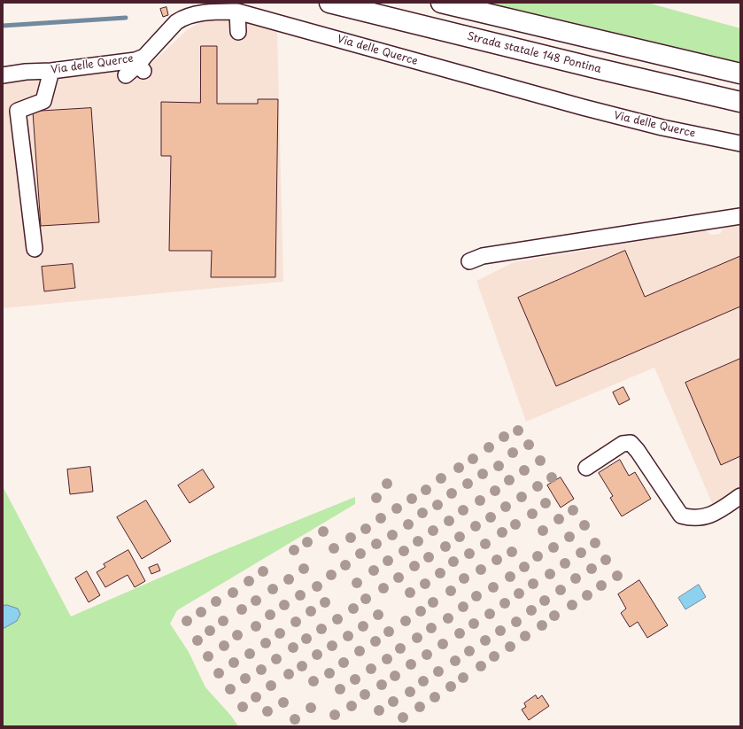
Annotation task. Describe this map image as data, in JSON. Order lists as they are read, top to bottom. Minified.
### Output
{"streets":{"highway":["Strada statale 148 Pontina"],"street":["Via delle Querce"]}}
